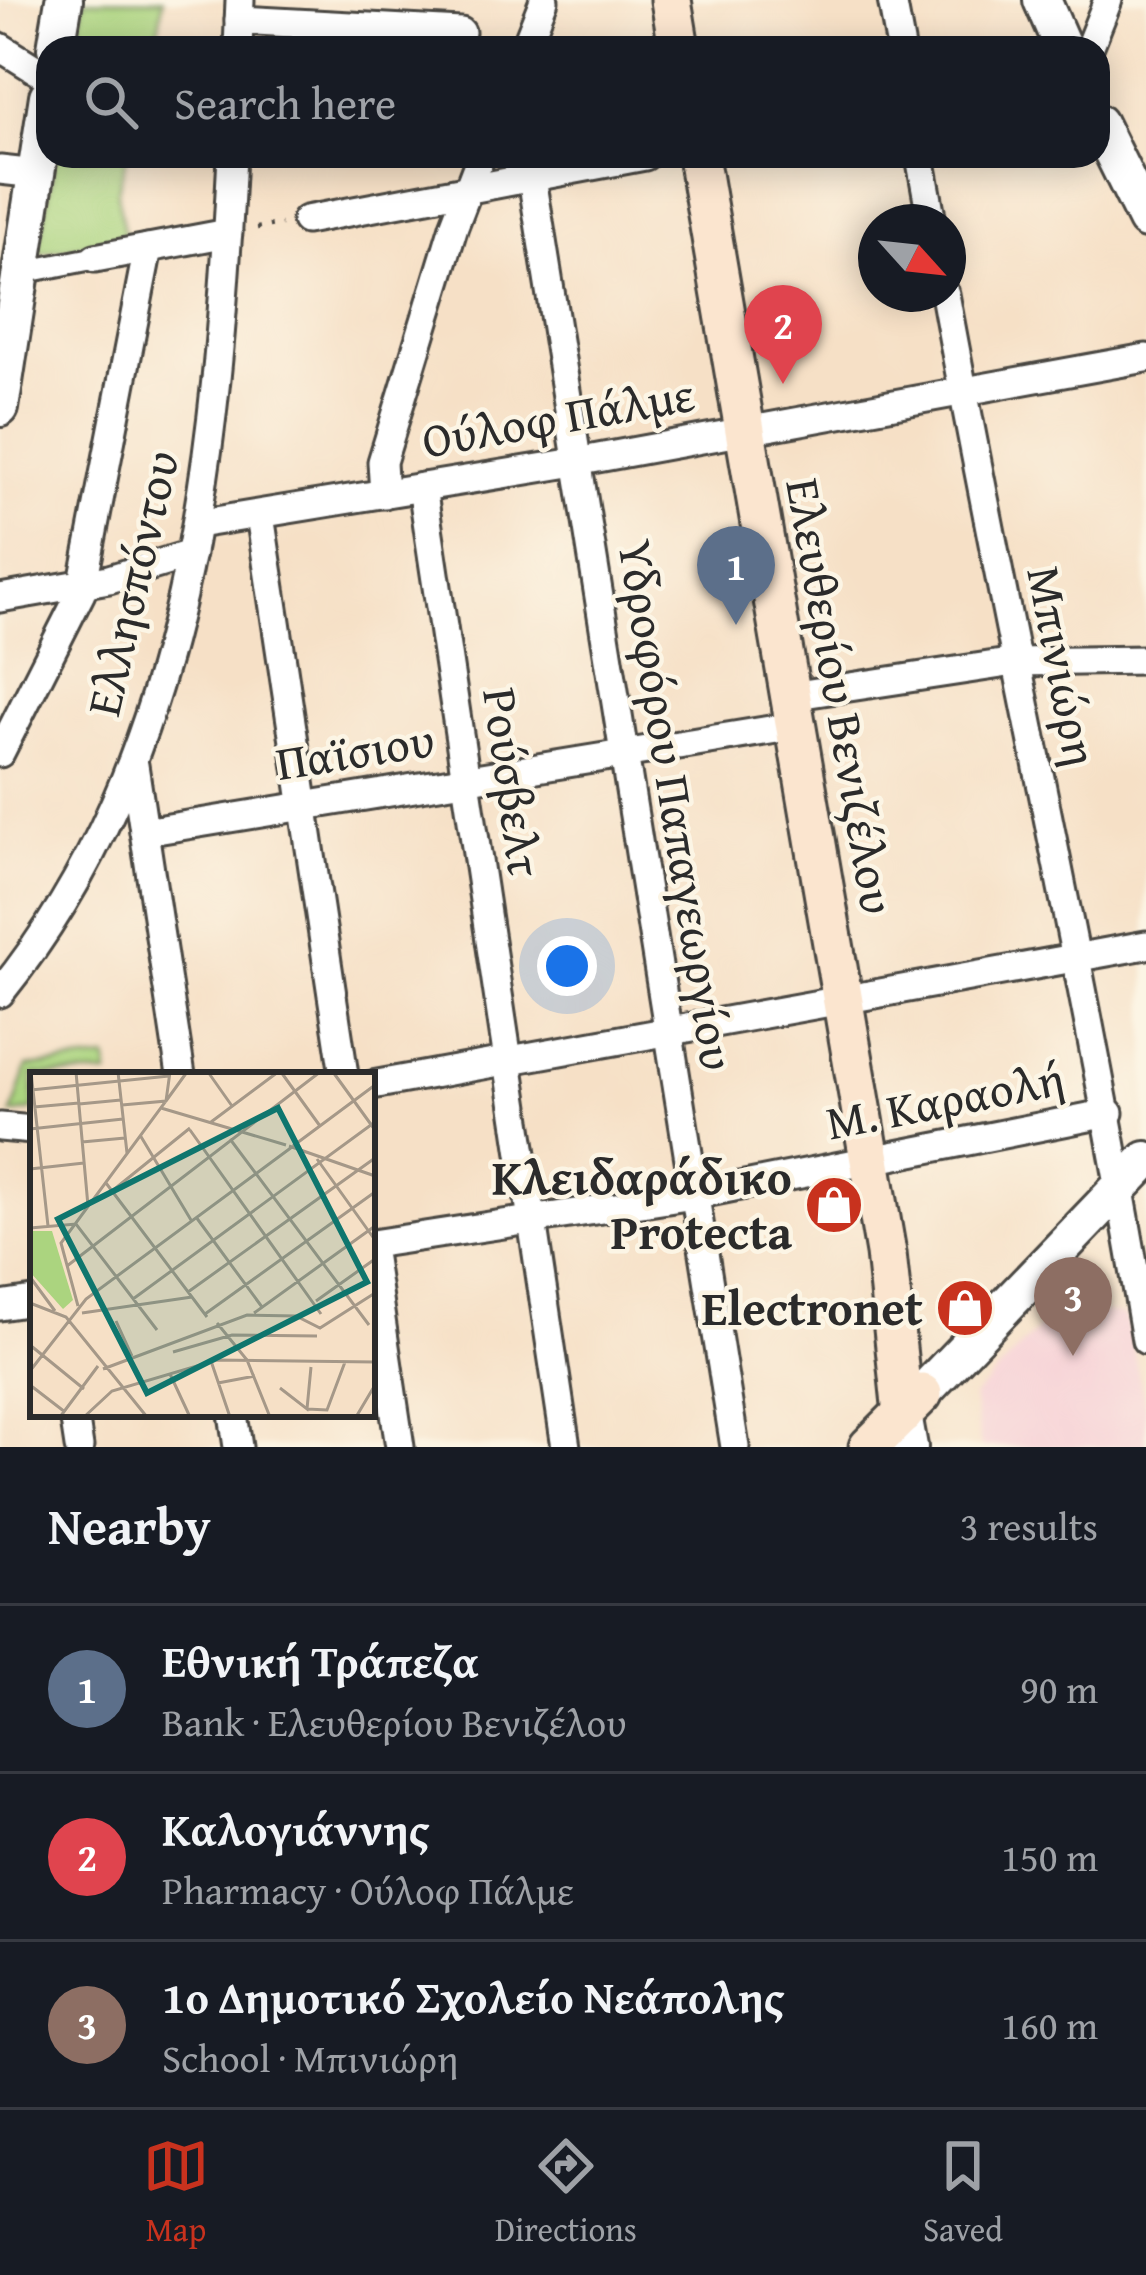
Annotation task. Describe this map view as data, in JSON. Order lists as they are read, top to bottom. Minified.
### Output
{"streets":{"main road":["Ελευθερίου Βενιζέλου"],"street":["Ούλοφ Πάλμε","Ελλησπόντου","Μπινιώρη","Παϊσιου","Ρούσβελτ","Υδροφόρου Παπαγεωργίου","Μ. Καραολή"]},"crossings":[["Ούλοφ Πάλμε","Ελλησπόντου"],["Ούλοφ Πάλμε","Μπινιώρη"],["Ούλοφ Πάλμε","Ελευθερίου Βενιζέλου"],["Ούλοφ Πάλμε","Ρούσβελτ"],["Ούλοφ Πάλμε","Υδροφόρου Παπαγεωργίου"],["Μπινιώρη","Παϊσιου"],["Μπινιώρη","Μ. Καραολή"],["Ελευθερίου Βενιζέλου","Παϊσιου"],["Ελευθερίου Βενιζέλου","Μ. Καραολή"],["Παϊσιου","Ρούσβελτ"],["Παϊσιου","Υδροφόρου Παπαγεωργίου"],["Ρούσβελτ","Μ. Καραολή"],["Υδροφόρου Παπαγεωργίου","Μ. Καραολή"]],"places":{"shop":["Κλειδαράδικο Protecta","Electronet"]},"north":"bottom right","page":{"search":"Search here","pins":["2","1","3"],"heading":["Nearby","3 results"],"list":[{"mark":"1","name":"Εθνική Τράπεζα","note":"Bank · Ελευθερίου Βενιζέλου","value":"90 m"},{"mark":"2","name":"Καλογιάννης","note":"Pharmacy · Ούλοφ Πάλμε","value":"150 m"},{"mark":"3","name":"1ο Δημοτικό Σχολείο Νεάπολης","note":"School · Μπινιώρη","value":"160 m"}],"nav":["Map","Directions","Saved"]}}
